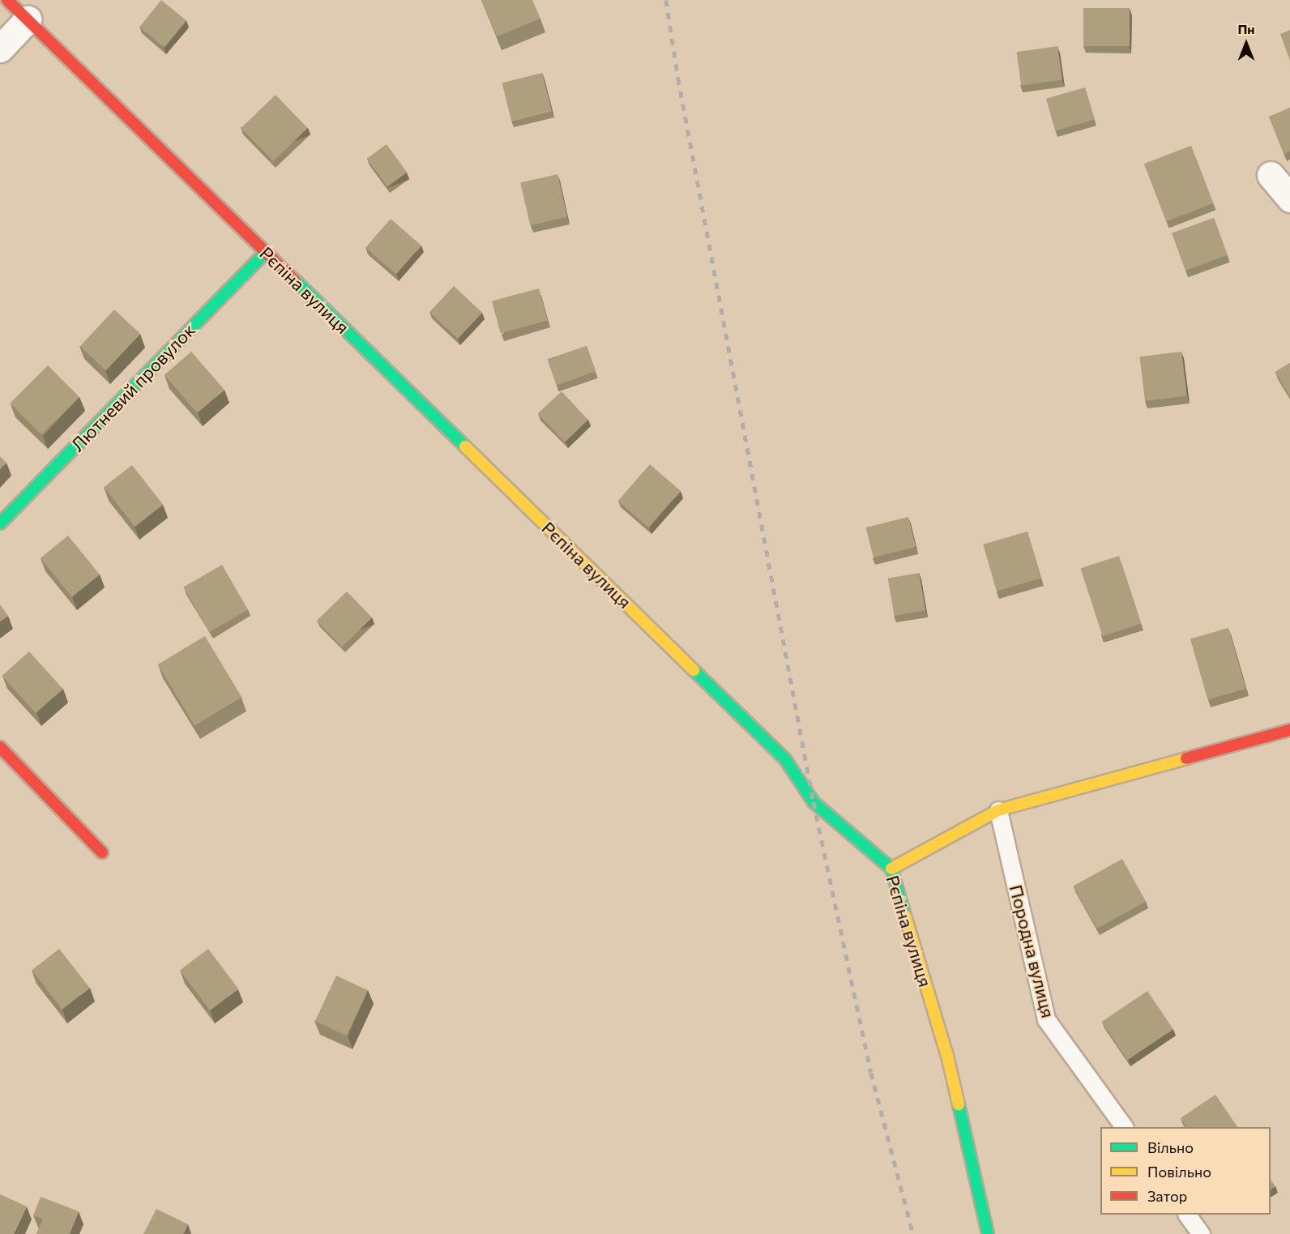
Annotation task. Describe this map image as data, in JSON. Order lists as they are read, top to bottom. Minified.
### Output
{"streets":{"street":["Рєпіна вулиця","Лютневий провулок"],"lane":["Породна вулиця"]},"crossings":[["Рєпіна вулиця","Лютневий провулок"]],"legend":["Вільно","Повільно","Затор"],"north":"top"}
